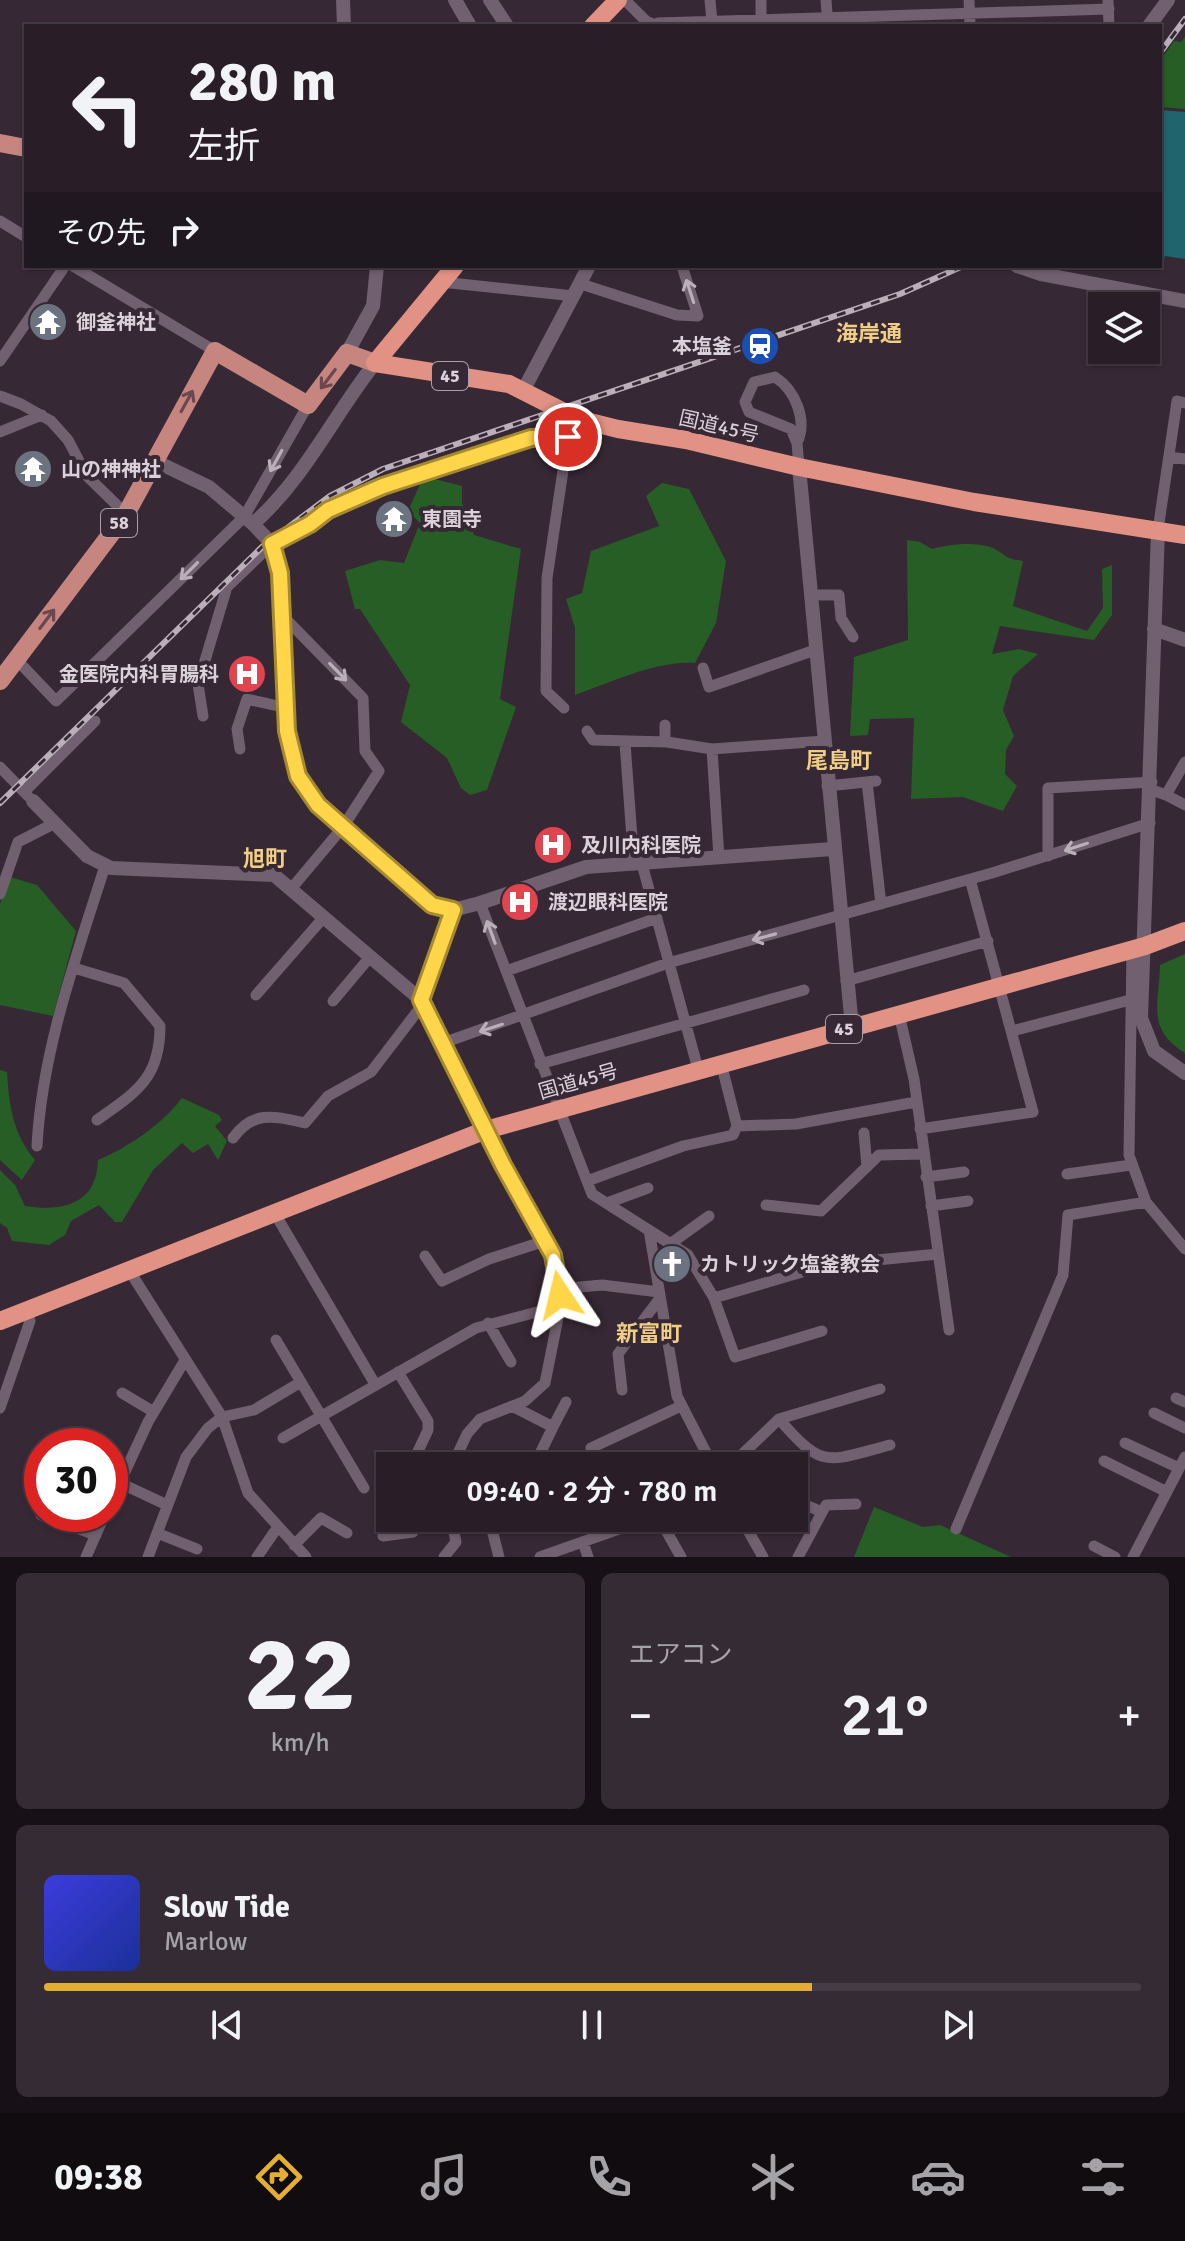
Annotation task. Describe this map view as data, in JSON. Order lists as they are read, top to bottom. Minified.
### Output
{"streets":{"highway":["45","国道45号"],"main road":["58"]},"districts":["海岸通","尾島町","旭町","新富町"],"places":{"temple":["御釜神社","山の神神社","東園寺"],"station":["本塩釜"],"hospital":["金医院内科胃腸科","及川内科医院","渡辺眼科医院"],"church":["カトリック塩釜教会"]},"page":{"turn":["280 m","左折"],"then":"その先","limit":"30","trip":"09:40 · 2 分 · 780 m","tile":[["22","km/h"],"エアコン"],"heat":["−","21°","+"],"song":["Slow Tide","Marlow"],"tabs":"09:38"}}
